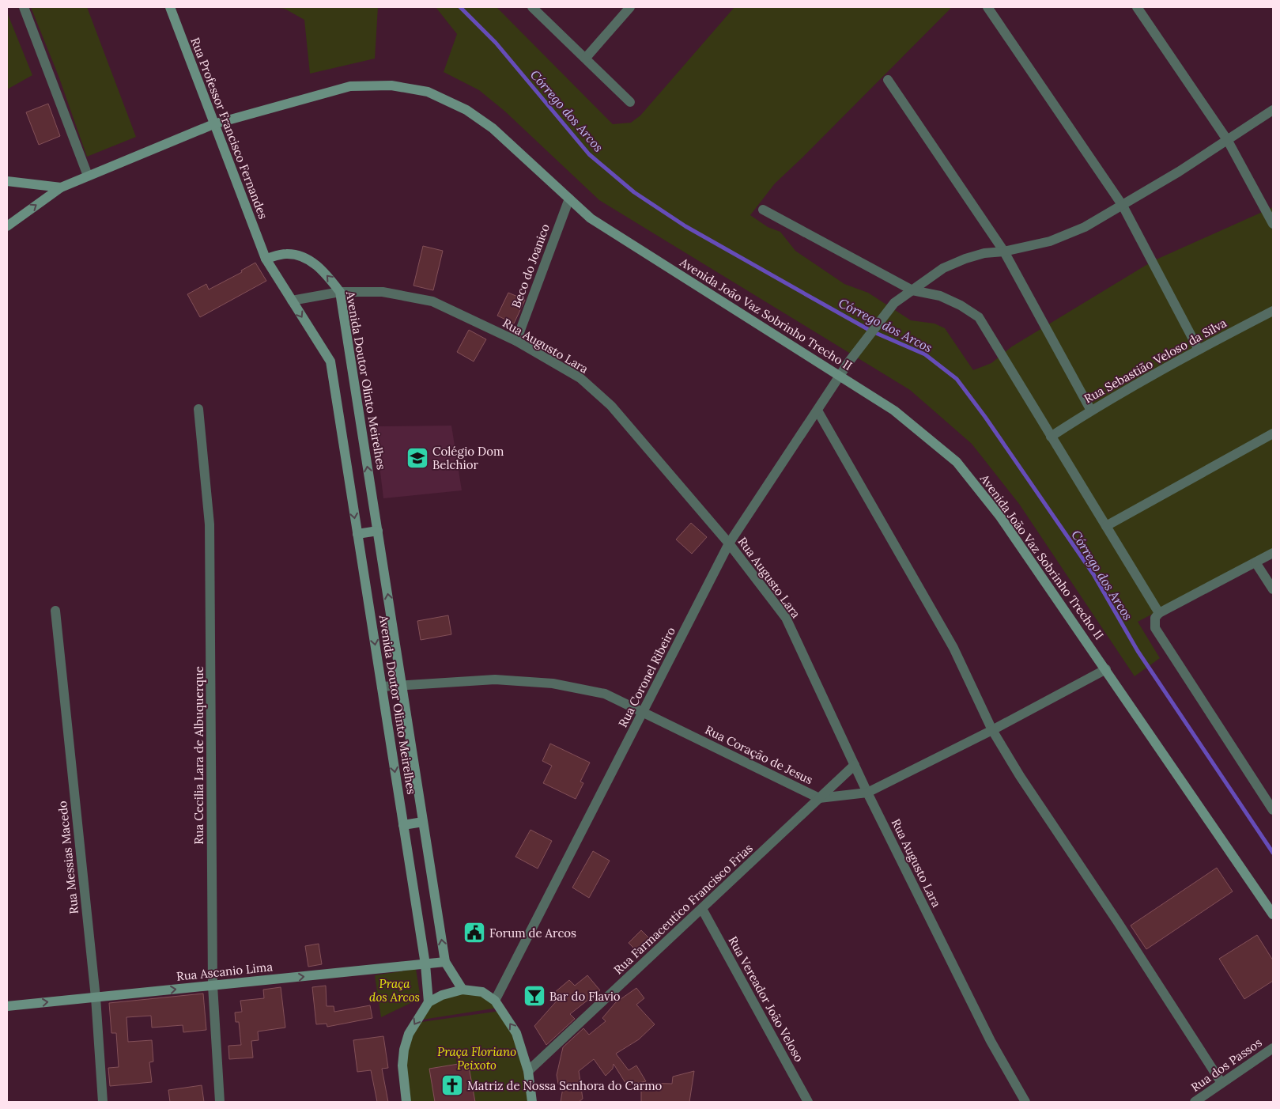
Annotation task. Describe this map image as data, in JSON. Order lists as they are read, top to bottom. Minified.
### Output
{"streets":{"main road":["Rua Professor Francisco Fernandes","Avenida João Vaz Sobrinho Trecho II","Avenida Doutor Olinto Meirelhes","Rua Ascanio Lima"],"street":["Beco do Joanico","Rua Augusto Lara","Rua Sebastião Veloso da Silva","Rua Coronel Ribeiro","Rua Coração de Jesus","Rua Cecilia Lara de Albuquerque","Rua Messias Macedo","Rua Farmaceutico Francisco Frias","Rua Vereador João Veloso","Rua dos Passos"]},"crossings":[["Rua Professor Francisco Fernandes","Avenida João Vaz Sobrinho Trecho II"],["Rua Professor Francisco Fernandes","Avenida Doutor Olinto Meirelhes"],["Beco do Joanico","Avenida João Vaz Sobrinho Trecho II"],["Beco do Joanico","Rua Augusto Lara"],["Avenida João Vaz Sobrinho Trecho II","Rua Coronel Ribeiro"],["Avenida João Vaz Sobrinho Trecho II","Rua Coração de Jesus"],["Rua Augusto Lara","Avenida Doutor Olinto Meirelhes"],["Rua Augusto Lara","Rua Coronel Ribeiro"],["Rua Augusto Lara","Rua Coração de Jesus"],["Rua Augusto Lara","Rua Farmaceutico Francisco Frias"],["Avenida Doutor Olinto Meirelhes","Rua Coração de Jesus"],["Avenida Doutor Olinto Meirelhes","Rua Ascanio Lima"],["Rua Coronel Ribeiro","Rua Coração de Jesus"],["Rua Coração de Jesus","Rua Farmaceutico Francisco Frias"],["Rua Cecilia Lara de Albuquerque","Rua Ascanio Lima"],["Rua Messias Macedo","Rua Ascanio Lima"],["Rua Farmaceutico Francisco Frias","Rua Vereador João Veloso"]],"one_way":["Rua Ascanio Lima"],"water":["Córrego dos Arcos"],"parks":["Praça dos Arcos","Praça Floriano Peixoto"],"places":{"school or university":["Colégio Dom Belchior"],"public building":["Forum de Arcos"],"bar":["Bar do Flavio"],"church":["Matriz de Nossa Senhora do Carmo"]}}
